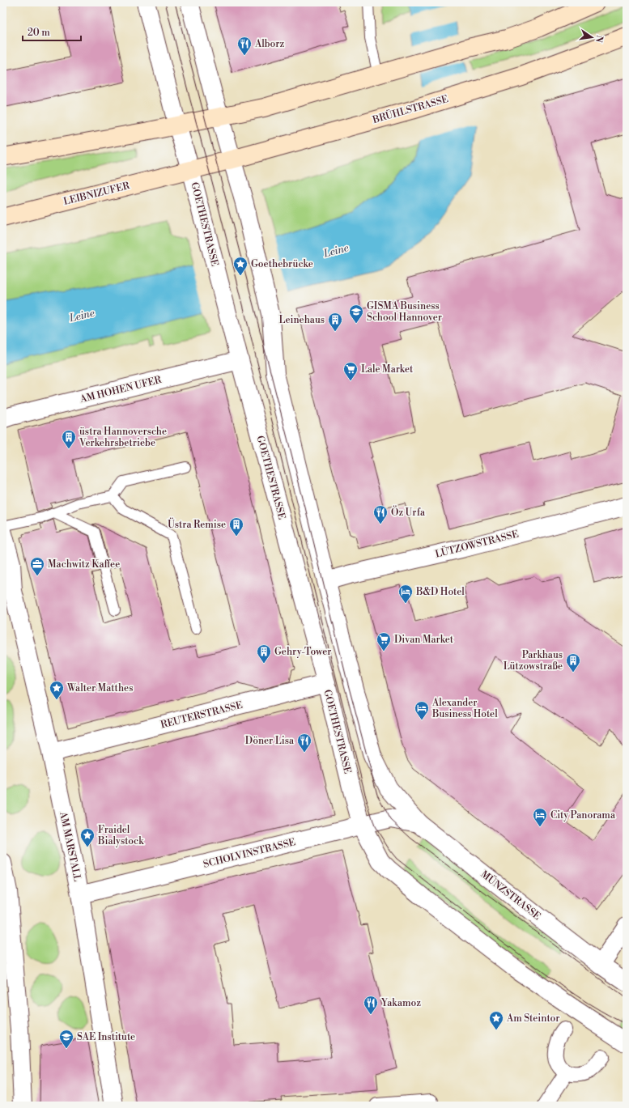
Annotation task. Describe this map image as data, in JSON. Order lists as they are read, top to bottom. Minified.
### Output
{"streets":{"main road":["BRÜHLSTRASSE","LEIBNIZUFER"],"street":["GOETHESTRASSE","AM HOHEN UFER","LÜTZOWSTRASSE","REUTERSTRASSE","AM MARSTALL","SCHOLVINSTRASSE","MÜNZSTRASSE"]},"crossings":[["BRÜHLSTRASSE","LEIBNIZUFER"],["BRÜHLSTRASSE","GOETHESTRASSE"],["LEIBNIZUFER","GOETHESTRASSE"],["GOETHESTRASSE","AM HOHEN UFER"],["GOETHESTRASSE","REUTERSTRASSE"],["GOETHESTRASSE","SCHOLVINSTRASSE"],["REUTERSTRASSE","AM MARSTALL"],["AM MARSTALL","SCHOLVINSTRASSE"],["SCHOLVINSTRASSE","MÜNZSTRASSE"]],"water":["Leine"],"places":{"restaurant":["Alborz","Öz Urfa","Döner Lisa","Yakamoz"],"place":["Goethebrücke","Walter Matthes","Fraidel Bialystock","Am Steintor"],"school or university":["GISMA Business School Hannover","SAE Institute"],"building":["Leinehaus","üstra Hannoversche Verkehrsbetriebe","Üstra Remise","Gehry-Tower","Parkhaus Lützowstraße"],"supermarket":["Lale Market","Divan Market"],"office":["Machwitz Kaffee"],"hotel":["B&D Hotel","Alexander Business Hotel","City Panorama"]},"scale_bar":"20 m","north":"right"}
